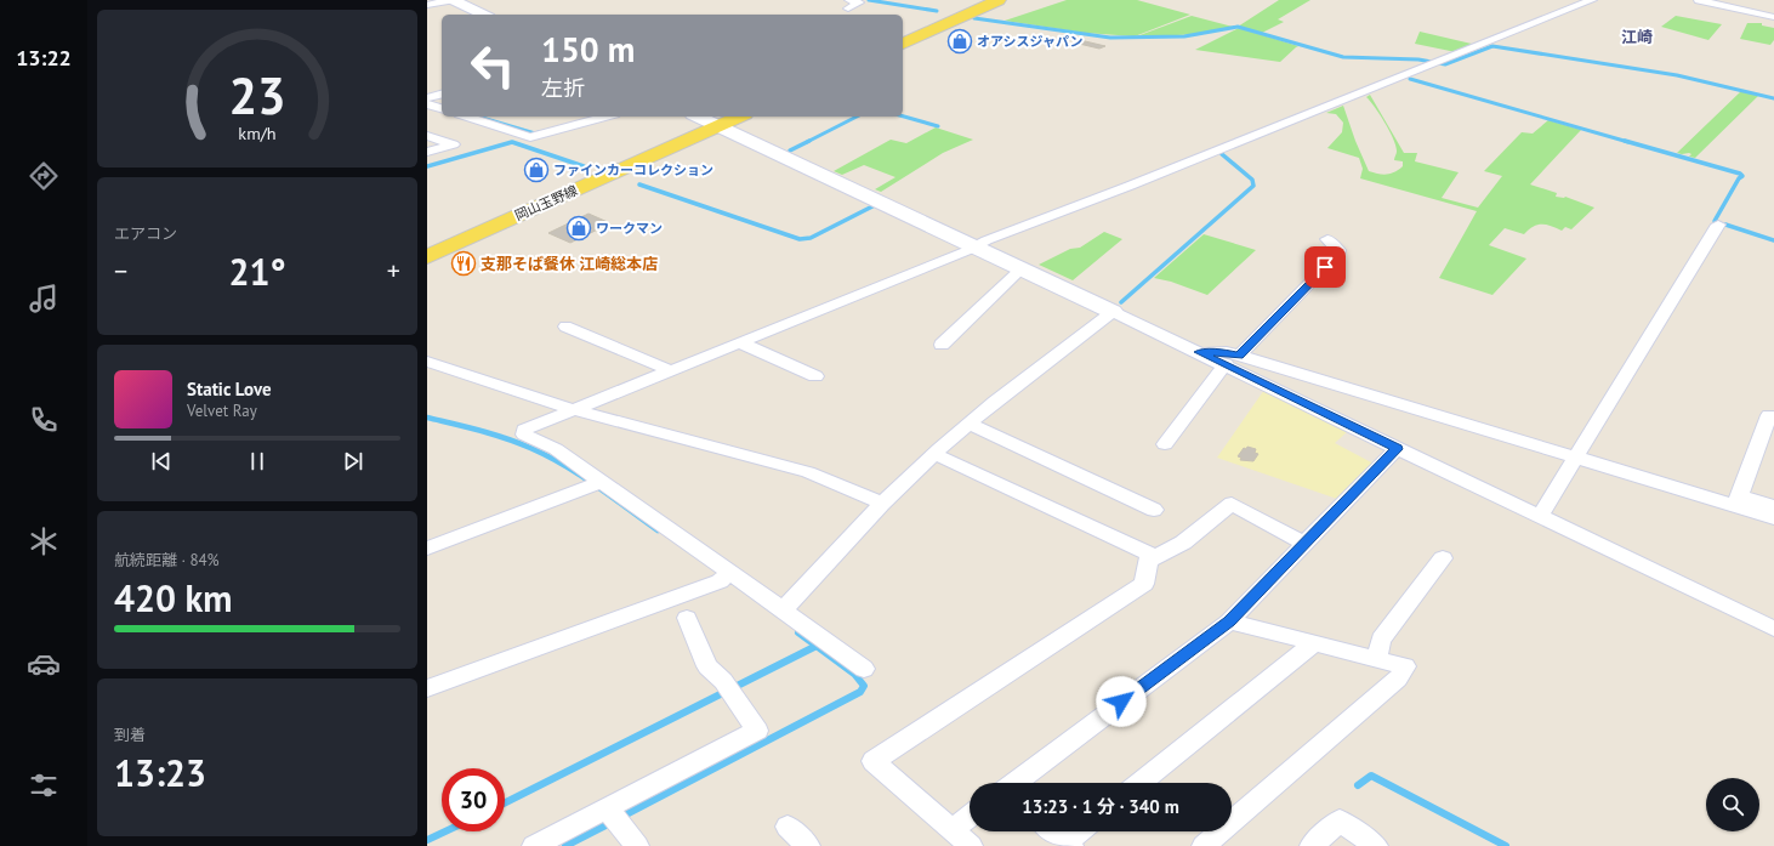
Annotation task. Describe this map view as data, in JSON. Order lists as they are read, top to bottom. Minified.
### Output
{"streets":{"main road":["岡山玉野線"]},"districts":["江崎"],"places":{"shop":["オアシスジャパン","ファインカーコレクション","ワークマン"],"restaurant":["支那そば餐休 江崎総本店"]},"page":{"tabs":"13:22","turn":["150 m","左折"],"tile":["エアコン",["航続距離 · 84%","420 km"],["到着","13:23"]],"heat":["−","21°","+"],"song":["Static Love","Velvet Ray"],"limit":"30","trip":"13:23 · 1 分 · 340 m","gauge":["23","km/h"]}}
